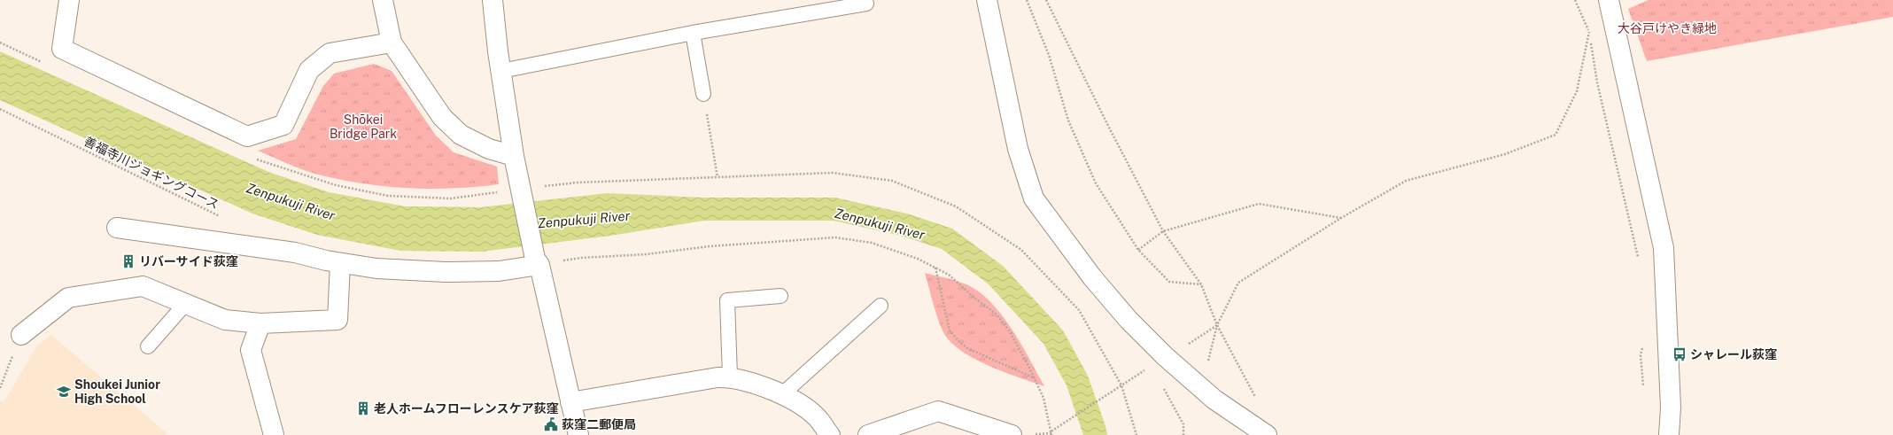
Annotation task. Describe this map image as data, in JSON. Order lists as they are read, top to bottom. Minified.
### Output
{"streets":{"path":["善福寺川ジョギングコース"]},"water":["Zenpukuji River"],"parks":["大谷戸けやき緑地","Shōkei Bridge Park"],"places":{"building":["リバーサイド荻窪","老人ホームフローレンスケア荻窪"],"bus stop":["シャレール荻窪"],"school or university":["Shoukei Junior High School"],"public building":["荻窪二郵便局"]}}
